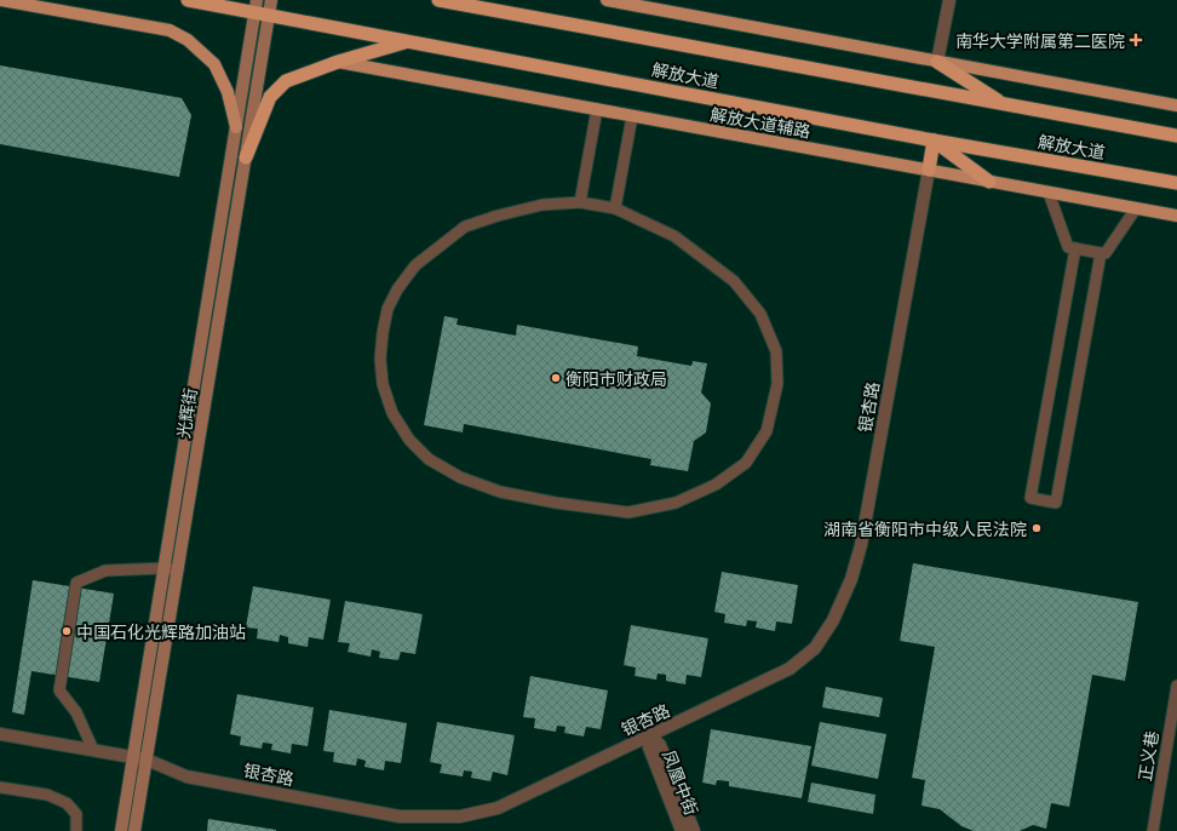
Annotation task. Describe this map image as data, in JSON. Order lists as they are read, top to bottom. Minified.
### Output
{"streets":{"highway":["解放大道"],"main road":["解放大道辅路","光辉街"],"street":["银杏路","凤凰中街"],"lane":["正义巷"]},"crossings":[["解放大道","光辉街"],["解放大道辅路","银杏路"],["银杏路","光辉街"],["银杏路","凤凰中街"]],"places":{"health":["南华大学附属第二医院"],"other":["衡阳市财政局","湖南省衡阳市中级人民法院","中国石化光辉路加油站"]}}
